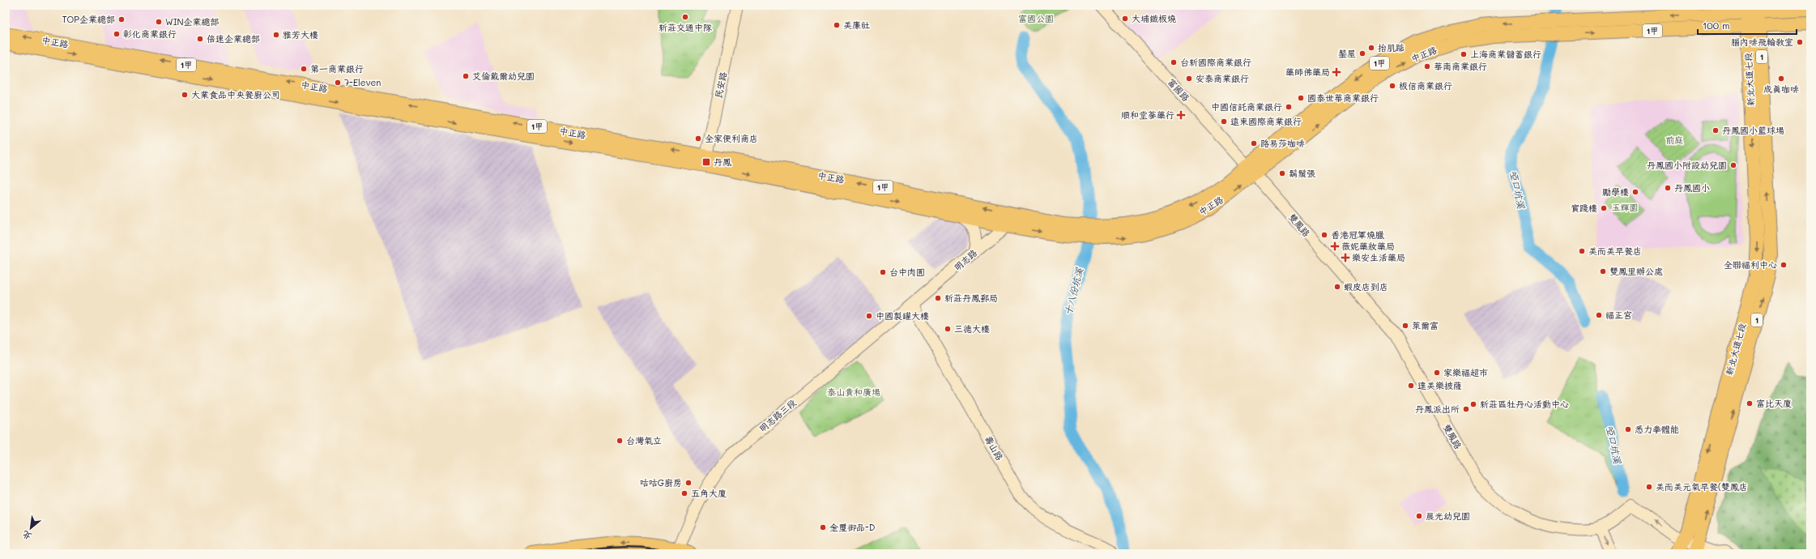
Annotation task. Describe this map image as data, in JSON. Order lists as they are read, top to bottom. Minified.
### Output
{"streets":{"main road":["1甲","中正路","1","新北大道七段"],"street":["民安路","富國路","雙鳳路","明志路","明志路三段","壽山路"]},"crossings":[["中正路","新北大道七段"],["中正路","民安路"],["中正路","富國路"],["中正路","雙鳳路"],["中正路","明志路"],["新北大道七段","雙鳳路"],["富國路","雙鳳路"],["明志路","明志路三段"],["明志路","壽山路"],["明志路三段","壽山路"]],"water":["啞口坑溪","十八份坑溪"],"parks":["富國公園","前庭","玉輝園","泰山貴和廣場"],"places":{"other":["新莊交通中隊","大埔鐵板燒","TOP企業總部","WIN企業總部","美廉社","彰化商業銀行","雅芳大樓","倍速企業總部","腦內啡飛輪教室","抬肌踮","鏊屋","上海商業儲蓄銀行","台新國際商業銀行","華南商業銀行","第一商業銀行","艾倫戴爾幼兒園","安泰商業銀行","成真咖啡","7-Eleven","板信商業銀行","大業食品中央餐廚公司","國泰世華商業銀行","中國信託商業銀行","遠東國際商業銀行","丹鳳國小籃球場","全家便利商店","路易莎咖啡","丹鳳國小附設幼兒園","鬍鬚張","丹鳳國小","勵學樓","實踐樓","香港冠軍燒臘","美而美早餐店","全聯福利中心","雙鳳里辦公處","台中肉圓","蝦皮店到店","新莊丹鳳郵局","福正宮","中國製罐大樓","萊爾富","三德大樓","家樂福超市","達美樂披薩","富比天廈","新莊區牡丹心活動中心","丹鳳派出所","悉力拳體能","台灣氣立","咕咕G廚房","美而美元氣早餐(雙鳳店","五角大廈","晨光幼兒園","金璽御品-D"],"health":["藥師佛藥局","順和堂蔘藥行","薇妮藥妝藥局","樂安生活藥局"],"transit":["丹鳳"]},"scale_bar":"100 m","north":"bottom left"}
